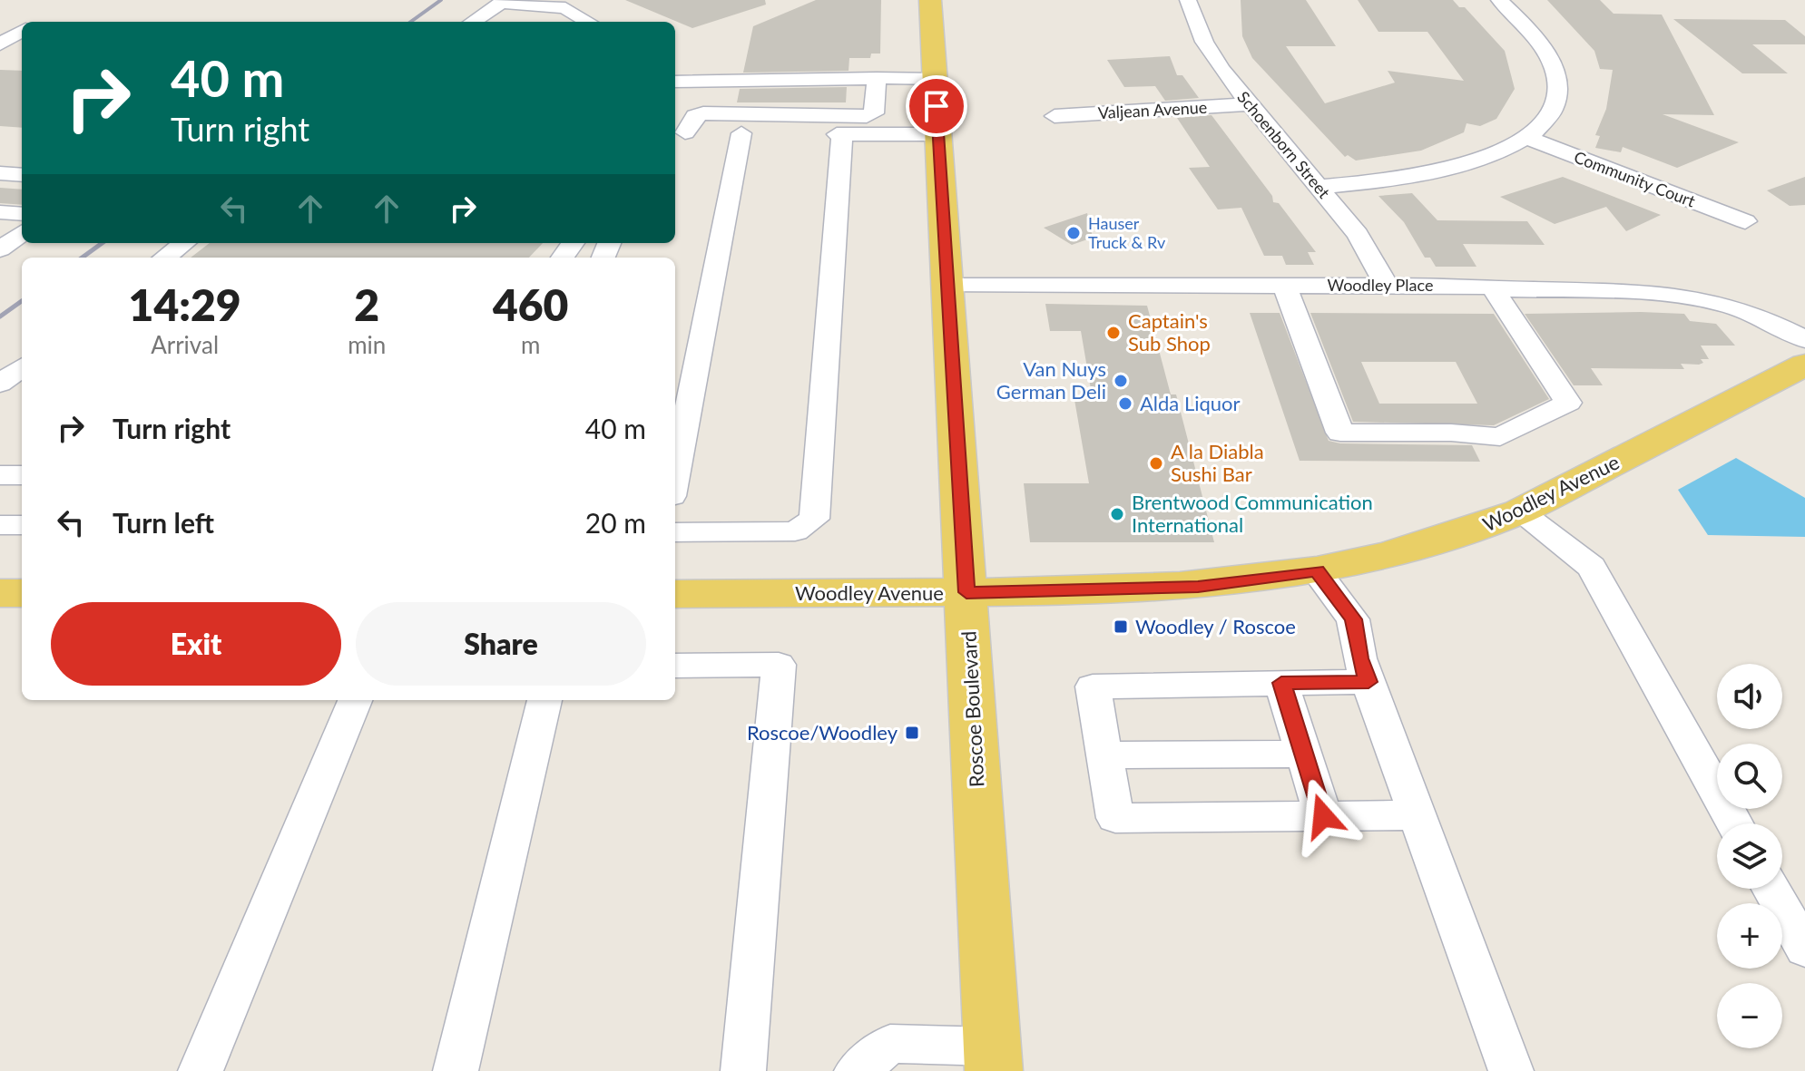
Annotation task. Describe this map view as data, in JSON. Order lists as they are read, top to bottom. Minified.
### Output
{"streets":{"main road":["Woodley Avenue","Roscoe Boulevard"],"street":["Valjean Avenue","Schoenborn Street","Community Court","Woodley Place"]},"crossings":[["Valjean Avenue","Schoenborn Street"],["Schoenborn Street","Woodley Place"],["Woodley Place","Roscoe Boulevard"],["Woodley Avenue","Roscoe Boulevard"]],"places":{"other":["Hauser Truck & Rv","Captain's Sub Shop","Van Nuys German Deli","Alda Liquor","A la Diabla Sushi Bar","Brentwood Communication International"],"transit":["Woodley / Roscoe","Roscoe/Woodley"]},"page":{"turn":["40 m","Turn right"],"eta":["14:29","Arrival","2","min","460","m"],"list":[{"name":"Turn right","value":"40 m"},{"name":"Turn left","value":"20 m"}],"buttons":["Exit","Share"],"map_buttons":["+","−"]}}
